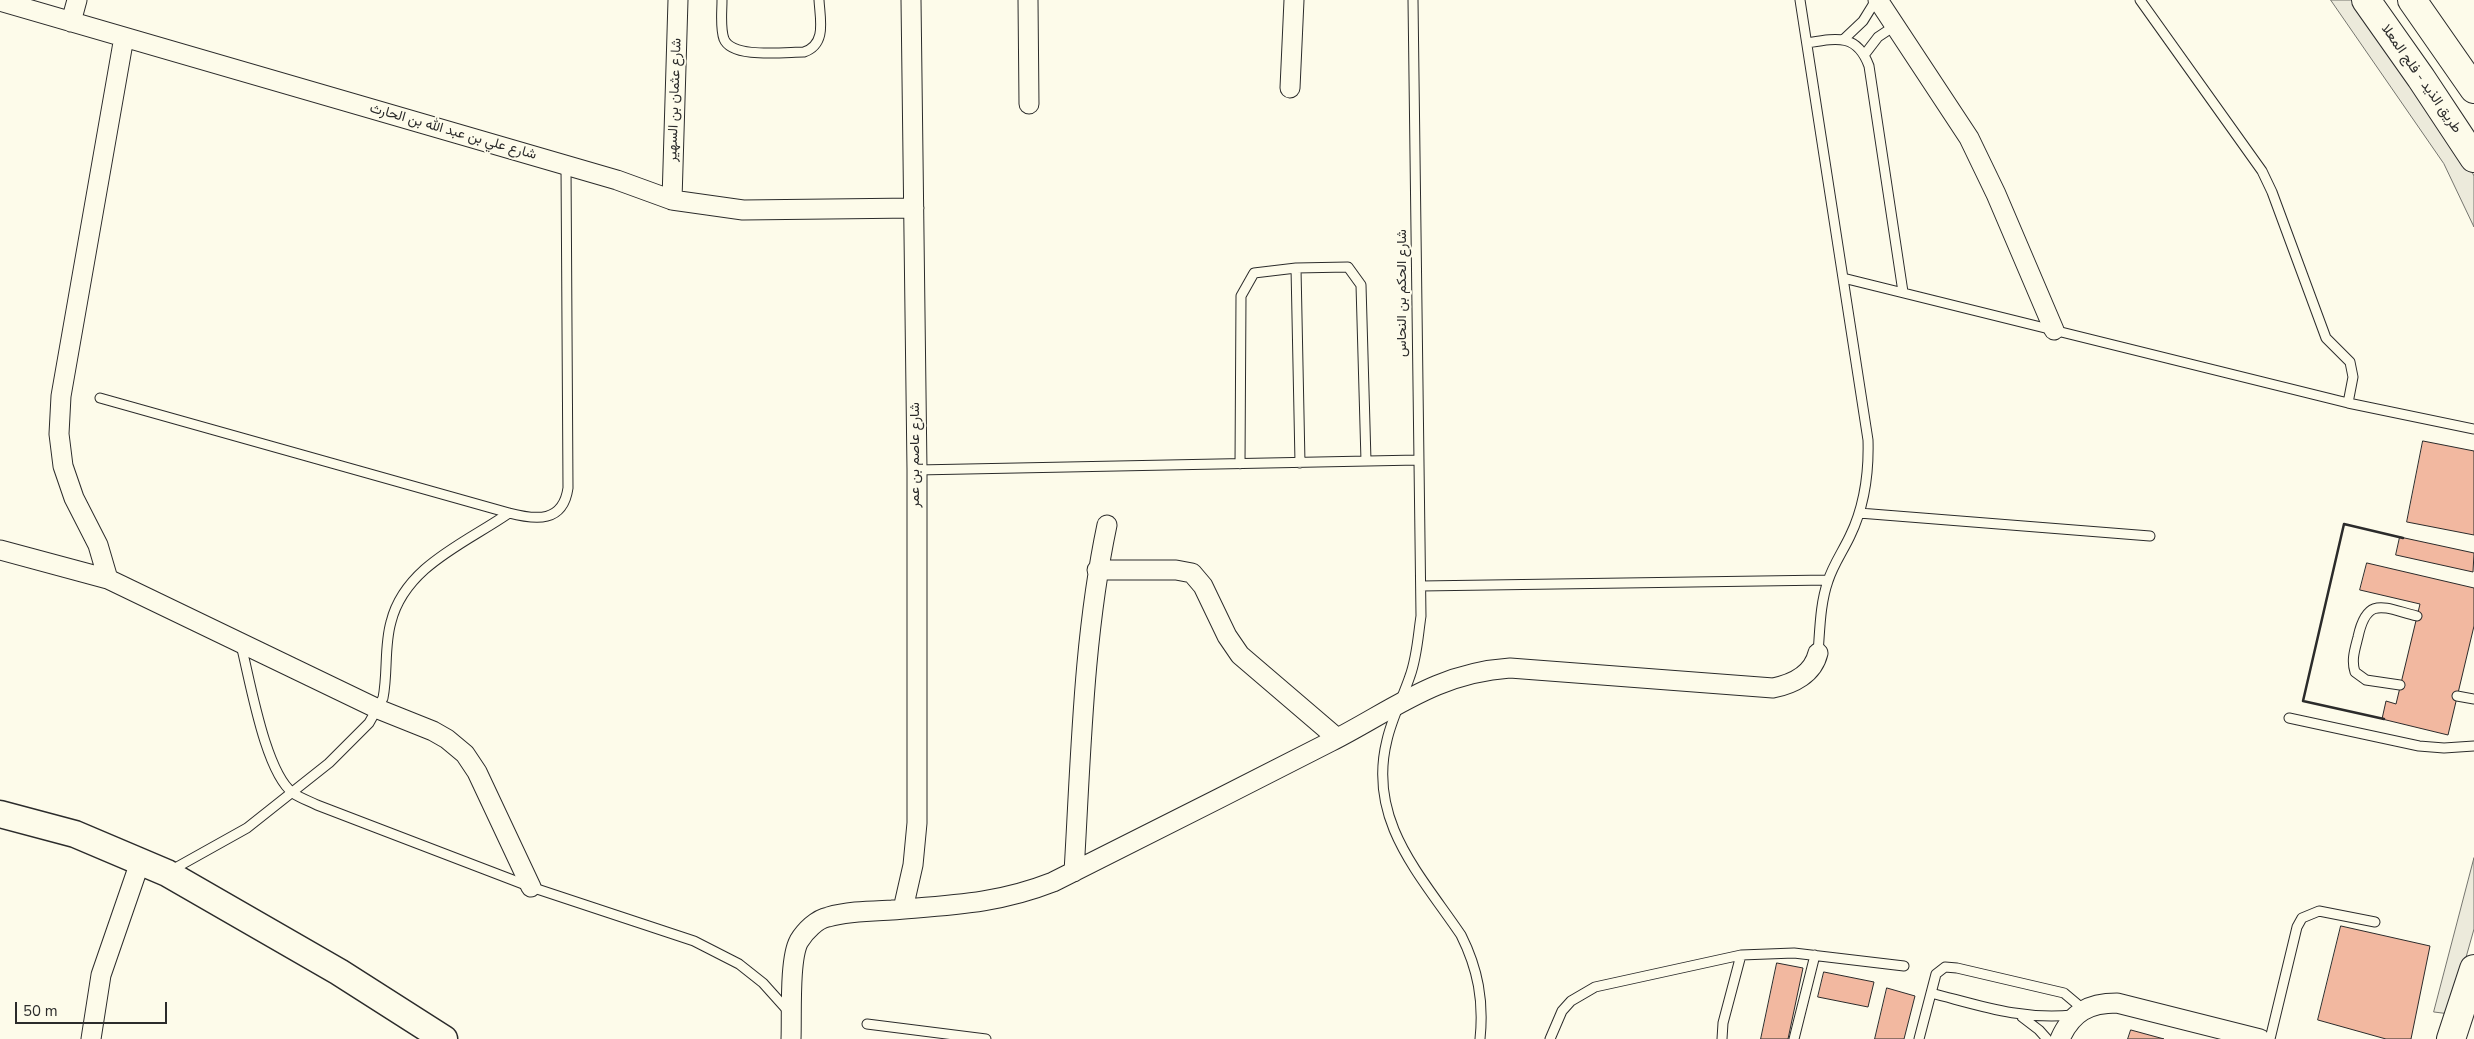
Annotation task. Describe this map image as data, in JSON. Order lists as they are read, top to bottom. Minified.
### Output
{"streets":{"highway":["طريق الذيد - فلج المعلا"],"street":["شارع عثمان بن السهير","شارع علي بن عبد الله بن الحارث","شارع عاصم بن عمر"],"lane":["شارع الحكم بن النحاس"]},"crossings":[["شارع عثمان بن السهير","شارع علي بن عبد الله بن الحارث"],["شارع علي بن عبد الله بن الحارث","شارع عاصم بن عمر"]],"scale_bar":"50 m"}
